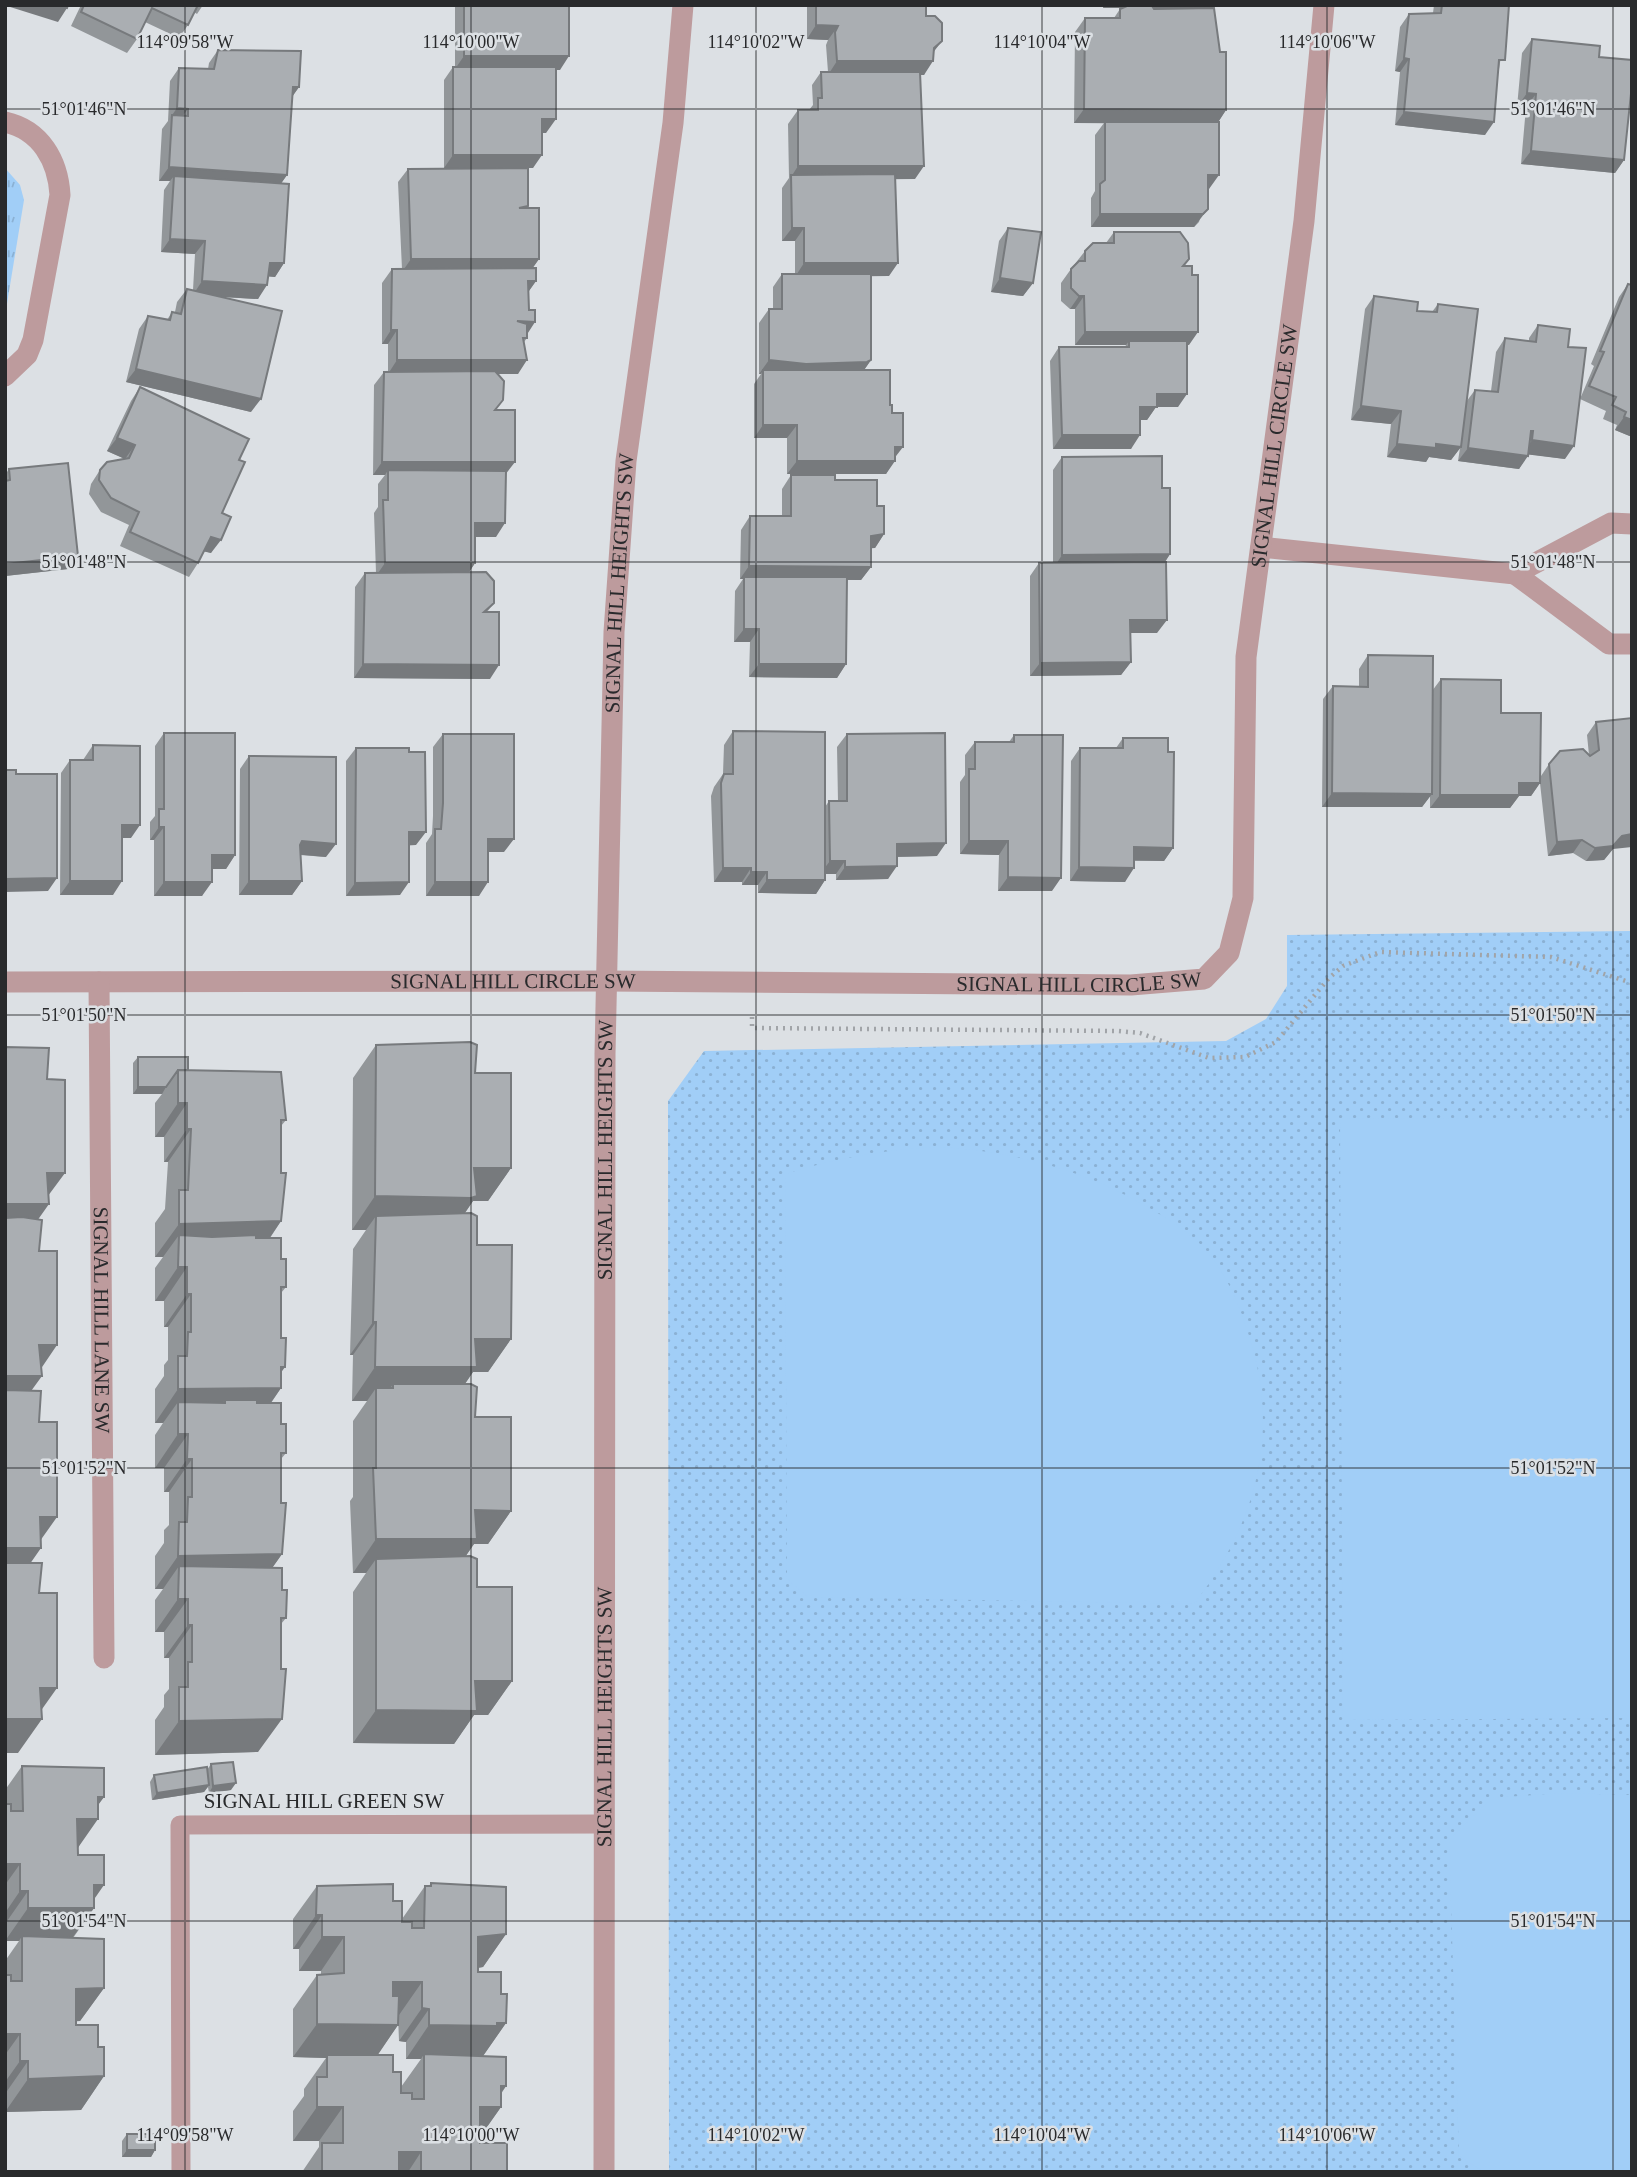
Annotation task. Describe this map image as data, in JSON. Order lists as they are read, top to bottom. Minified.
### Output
{"streets":{"street":["SIGNAL HILL CIRCLE SW","SIGNAL HILL HEIGHTS SW","SIGNAL HILL LANE SW"],"lane":["SIGNAL HILL GREEN SW"]},"crossings":[["SIGNAL HILL CIRCLE SW","SIGNAL HILL HEIGHTS SW"],["SIGNAL HILL CIRCLE SW","SIGNAL HILL LANE SW"],["SIGNAL HILL HEIGHTS SW","SIGNAL HILL GREEN SW"]],"coordinates":["114°09'58\"W","114°10'00\"W","114°10'02\"W","114°10'04\"W","114°10'06\"W","51°01'46\"N","51°01'48\"N","51°01'50\"N","51°01'52\"N","51°01'54\"N"]}
